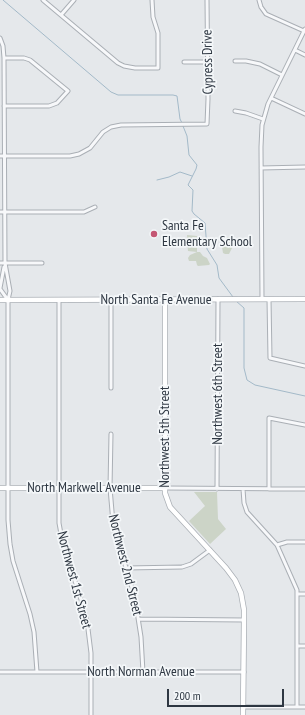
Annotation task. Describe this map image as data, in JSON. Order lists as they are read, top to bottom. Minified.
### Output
{"streets":{"street":["Cypress Drive","North Santa Fe Avenue","Northwest 6th Street","Northwest 5th Street","North Markwell Avenue","Northwest 2nd Street","Northwest 1st Street","North Norman Avenue"]},"crossings":[["North Santa Fe Avenue","Northwest 6th Street"],["North Santa Fe Avenue","Northwest 5th Street"],["North Santa Fe Avenue","Northwest 1st Street"],["Northwest 6th Street","North Markwell Avenue"],["Northwest 5th Street","North Markwell Avenue"],["Northwest 5th Street","North Norman Avenue"],["North Markwell Avenue","Northwest 2nd Street"],["North Markwell Avenue","Northwest 1st Street"],["Northwest 2nd Street","North Norman Avenue"],["Northwest 1st Street","North Norman Avenue"]],"places":["Santa Fe Elementary School"],"scale_bar":"200 m"}
